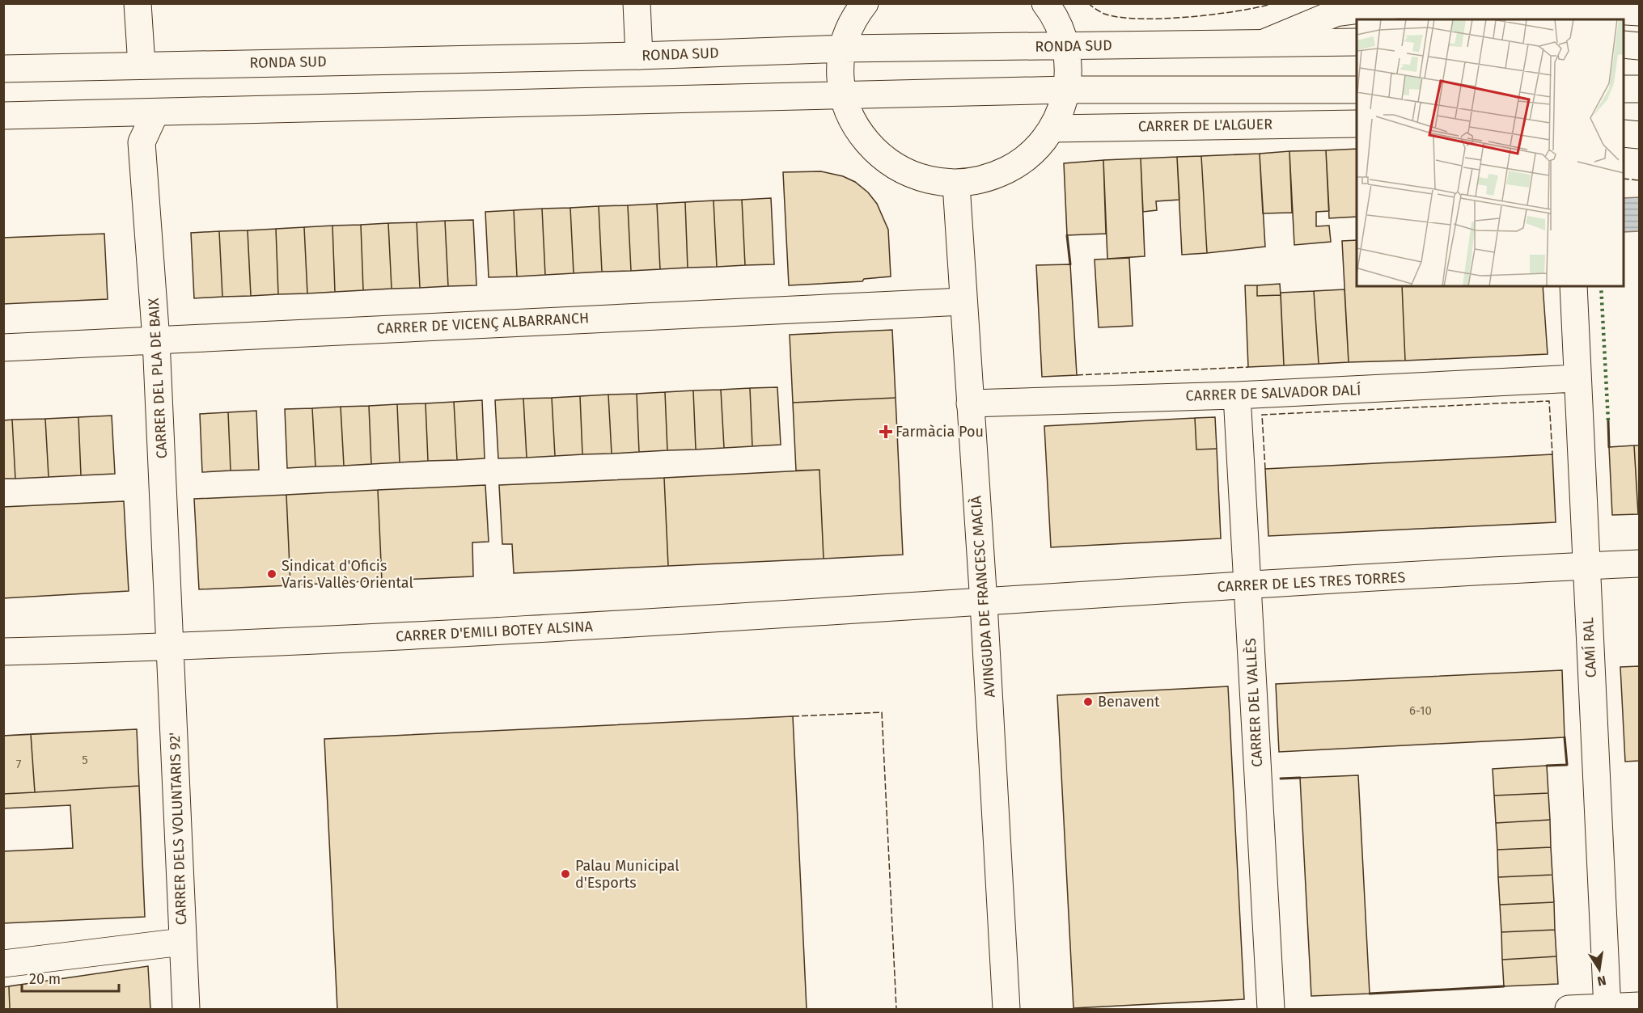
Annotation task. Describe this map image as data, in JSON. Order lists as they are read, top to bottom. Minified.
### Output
{"streets":{"street":["RONDA SUD","CARRER DE L'ALGUER","CARRER DE VICENÇ ALBARRANCH","CARRER DEL PLA DE BAIX","CARRER DE SALVADOR DALÍ","CARRER DE LES TRES TORRES","AVINGUDA DE FRANCESC MACIÀ","CARRER D'EMILI BOTEY ALSINA","CAMÍ RAL","CARRER DEL VALLÈS","CARRER DELS VOLUNTARIS 92'"]},"crossings":[["CARRER DE VICENÇ ALBARRANCH","CARRER DEL PLA DE BAIX"],["CARRER DE VICENÇ ALBARRANCH","AVINGUDA DE FRANCESC MACIÀ"],["CARRER DEL PLA DE BAIX","CARRER D'EMILI BOTEY ALSINA"],["CARRER DEL PLA DE BAIX","CARRER DELS VOLUNTARIS 92'"],["CARRER DE SALVADOR DALÍ","AVINGUDA DE FRANCESC MACIÀ"],["CARRER DE SALVADOR DALÍ","CAMÍ RAL"],["CARRER DE SALVADOR DALÍ","CARRER DEL VALLÈS"],["CARRER DE LES TRES TORRES","AVINGUDA DE FRANCESC MACIÀ"],["CARRER DE LES TRES TORRES","CARRER D'EMILI BOTEY ALSINA"],["CARRER DE LES TRES TORRES","CAMÍ RAL"],["CARRER DE LES TRES TORRES","CARRER DEL VALLÈS"],["AVINGUDA DE FRANCESC MACIÀ","CARRER D'EMILI BOTEY ALSINA"],["CARRER D'EMILI BOTEY ALSINA","CARRER DELS VOLUNTARIS 92'"]],"places":{"health":["Farmàcia Pou"],"other":["Sindicat d'Oficis Varis Vallès Oriental","Benavent","Palau Municipal d'Esports"]},"house_numbers":["6-10","5","7"],"scale_bar":"20 m","north":"bottom"}
